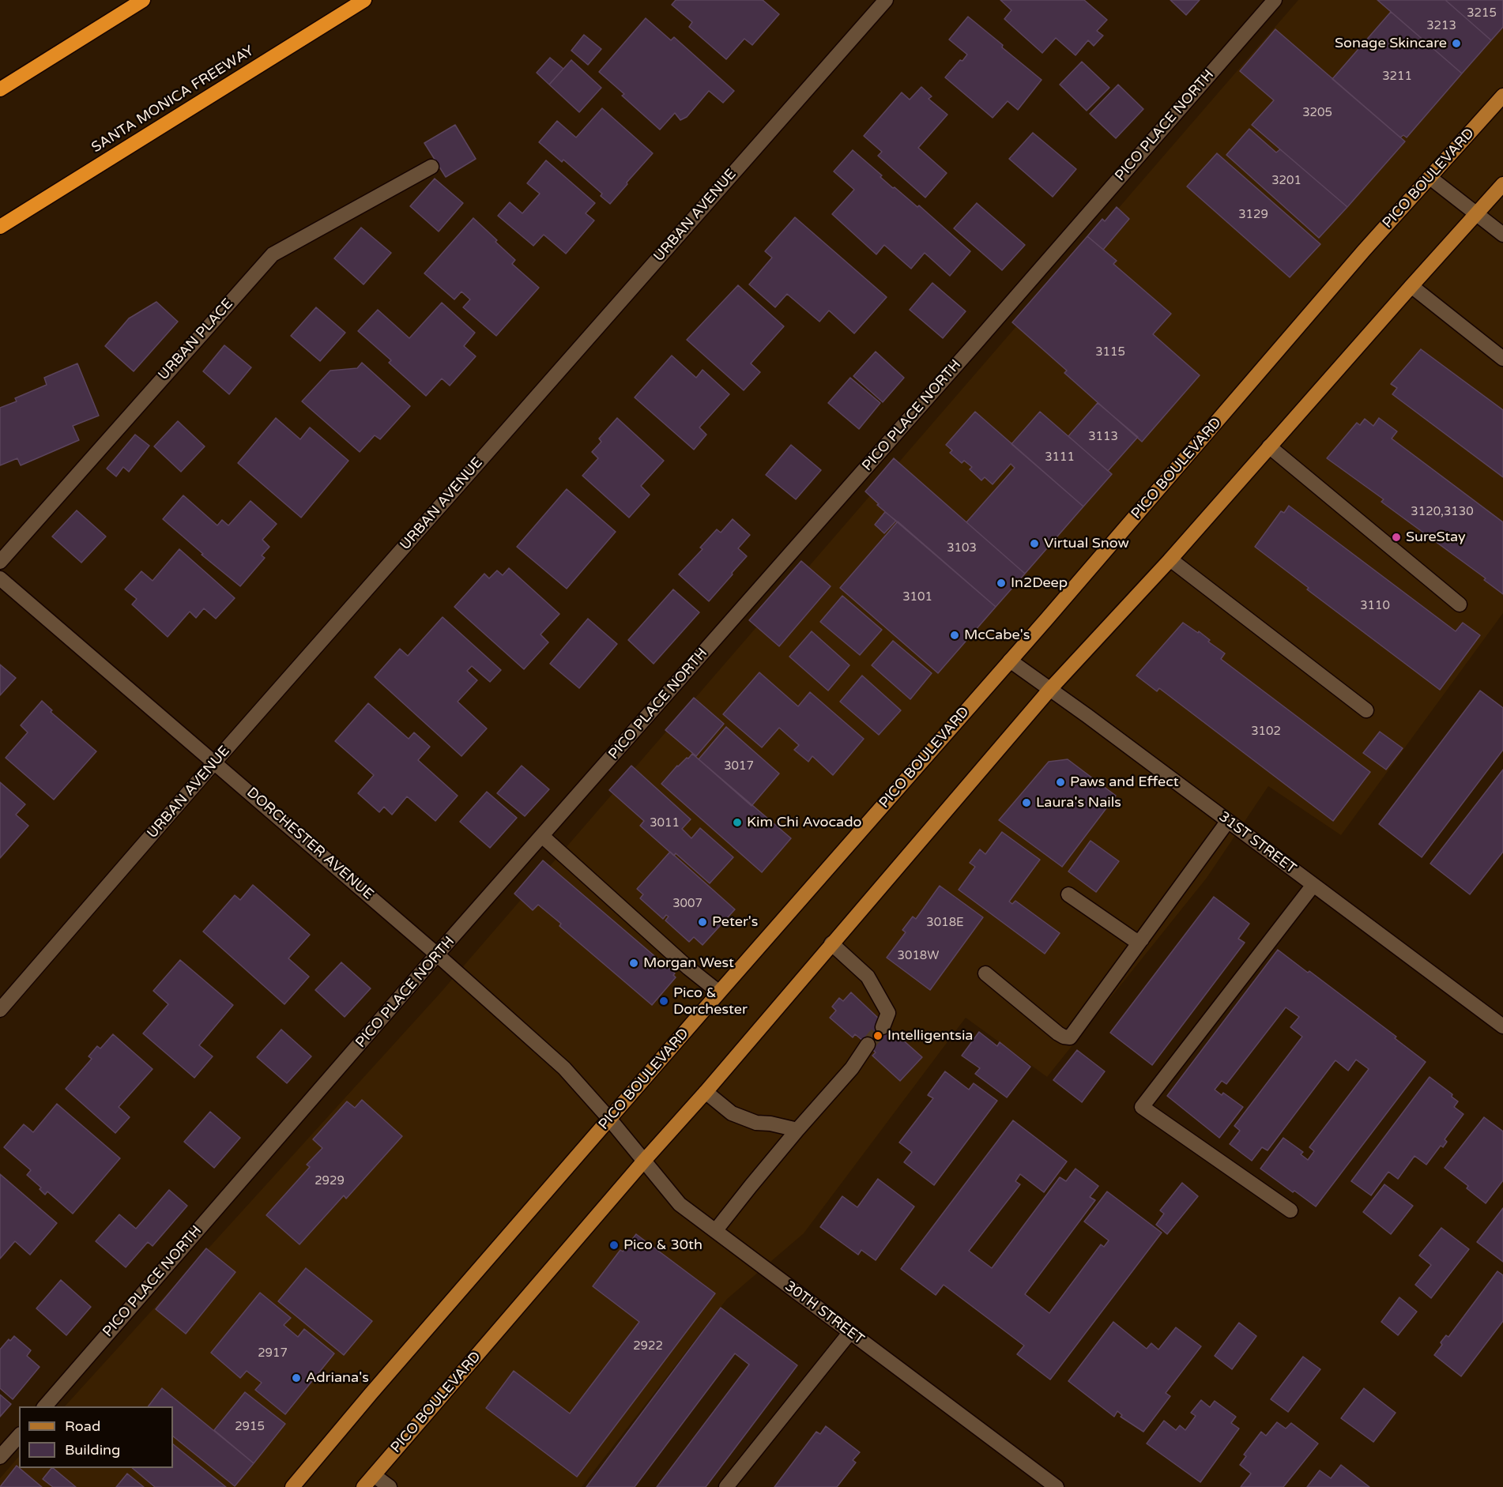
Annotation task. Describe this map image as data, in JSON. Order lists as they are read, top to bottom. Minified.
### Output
{"streets":{"highway":["SANTA MONICA FREEWAY"],"main road":["PICO BOULEVARD"],"street":["PICO PLACE NORTH","URBAN AVENUE","URBAN PLACE","31ST STREET","DORCHESTER AVENUE","30TH STREET"]},"crossings":[["PICO PLACE NORTH","DORCHESTER AVENUE"],["PICO BOULEVARD","31ST STREET"],["PICO BOULEVARD","DORCHESTER AVENUE"],["PICO BOULEVARD","30TH STREET"],["URBAN AVENUE","DORCHESTER AVENUE"],["DORCHESTER AVENUE","30TH STREET"]],"places":["Sonage Skincare","SureStay","Virtual Snow","In2Deep","McCabe's","Paws and Effect","Laura's Nails","Kim Chi Avocado","Peter's","Morgan West","Pico & Dorchester","Intelligentsia","Pico & 30th","Adriana's"],"house_numbers":["3215","3213","3211","3205","3201","3129","3115","3113","3111","3120,3130","3103","3101","3110","3102","3017","3011","3007","3018E","3018W","2929","2922","2917","2915"],"legend":["Road","Building"]}
